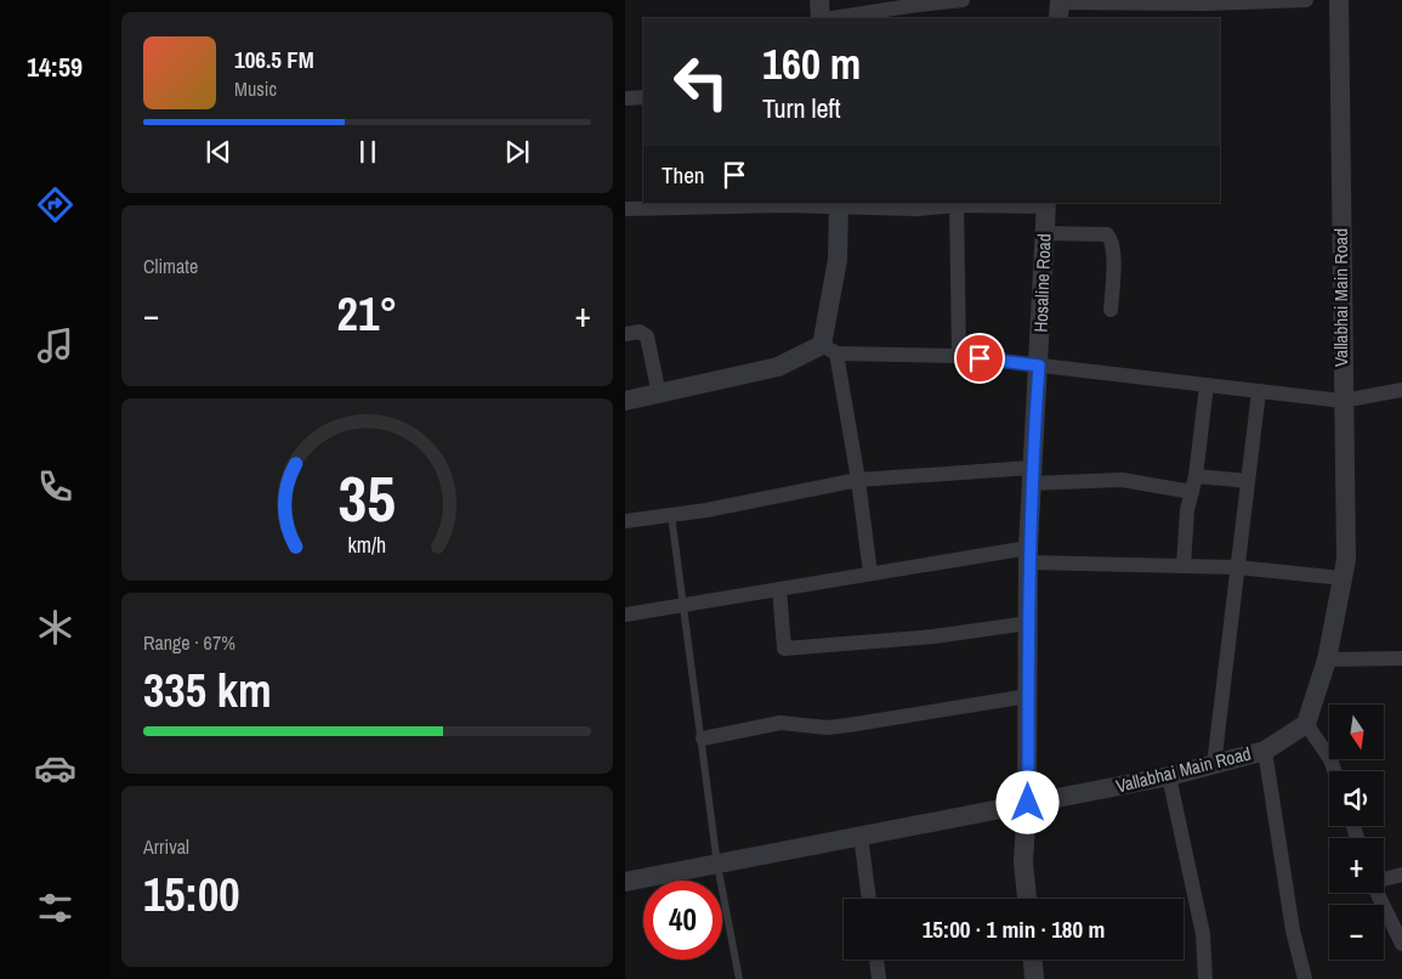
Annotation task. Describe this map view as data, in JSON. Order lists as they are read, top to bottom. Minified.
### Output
{"streets":{"street":["Hosaline Road","Vallabhai Main Road"]},"crossings":[["Hosaline Road","Vallabhai Main Road"]],"north":"bottom","page":{"tabs":"14:59","turn":["160 m","Turn left"],"song":["106.5 FM","Music"],"then":"Then","tile":["Climate",["Range · 67%","335 km"],["Arrival","15:00"]],"heat":["−","21°","+"],"map_buttons":["+","−"],"limit":"40","trip":"15:00 · 1 min · 180 m","gauge":["35","km/h"]}}
